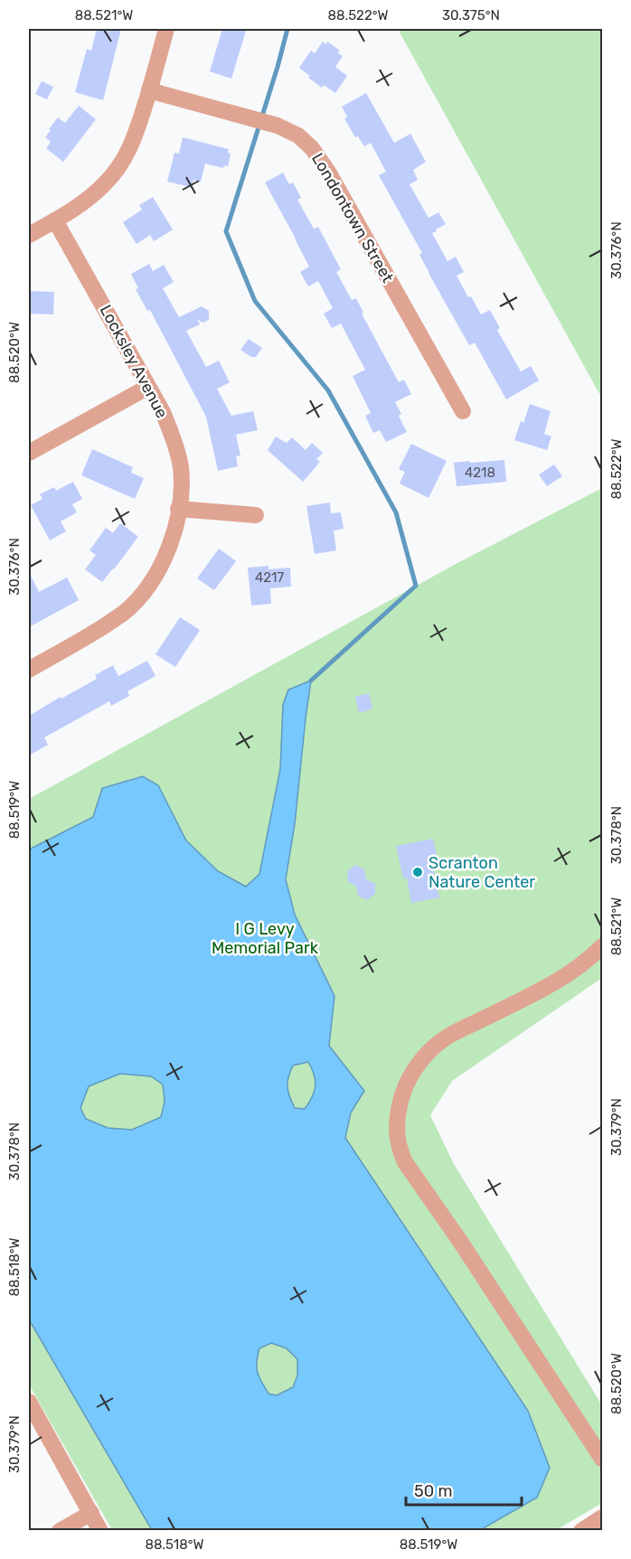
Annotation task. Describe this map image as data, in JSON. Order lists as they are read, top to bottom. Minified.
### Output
{"streets":{"street":["Londontown Street","Locksley Avenue"]},"parks":["I G Levy Memorial Park"],"places":["Scranton Nature Center"],"house_numbers":["4218","4217"],"scale_bar":"50 m","coordinates":["88.521°W","88.522°W","30.375°N","30.376°N","88.520°W","88.519°W","30.378°N","30.379°N","88.518°W"]}
